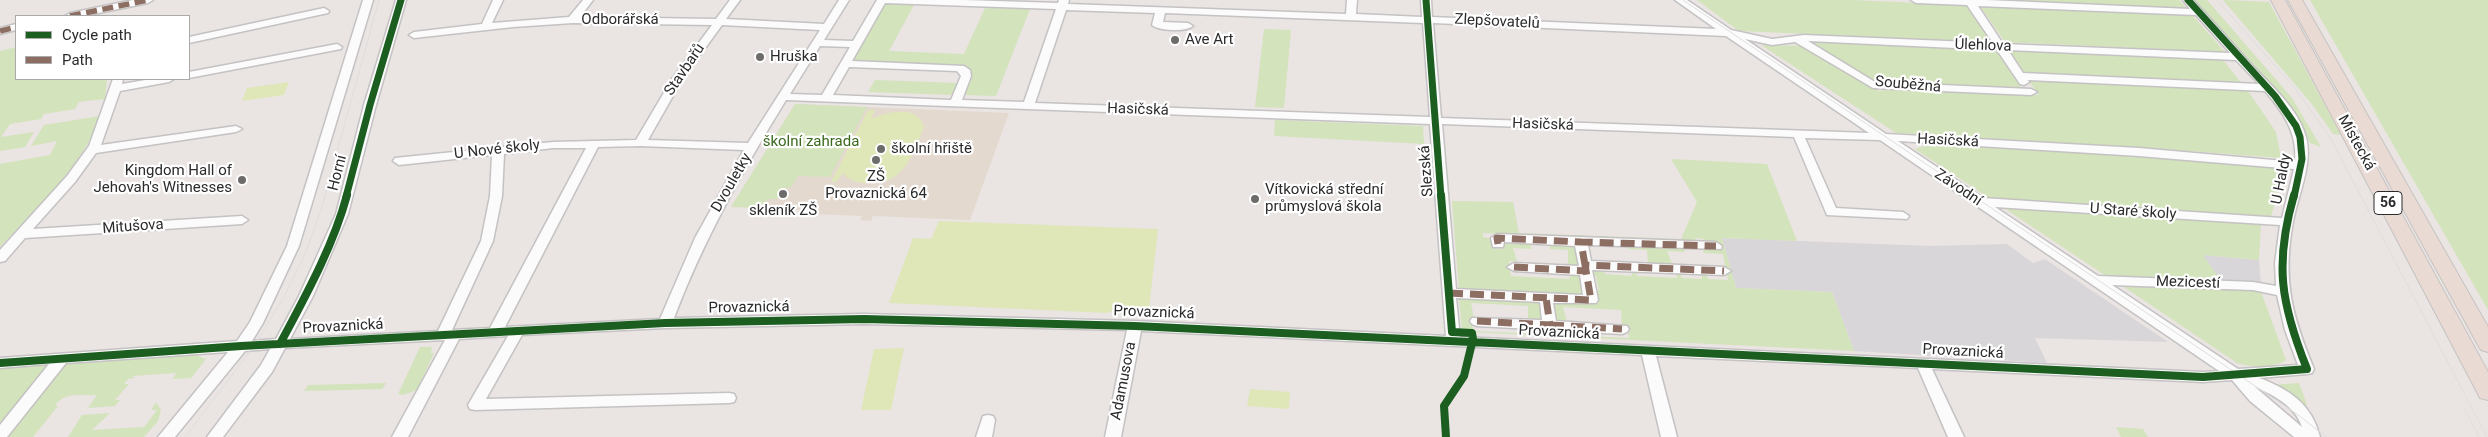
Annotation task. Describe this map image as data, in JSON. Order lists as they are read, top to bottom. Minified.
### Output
{"streets":{"highway":["Místecká","56"],"street":["Odborářská","Zlepšovatelů","Úlehlova","Stavbařů","Souběžná","Hasičská","U Nové školy","Slezská","Horní","U Haldy","Dvouletky","Závodní","U Staré školy","Mitušova","Mezicestí","Provaznická","Adamusova"]},"crossings":[["Odborářská","Stavbařů"],["Odborářská","Dvouletky"],["Zlepšovatelů","Úlehlova"],["Zlepšovatelů","Slezská"],["Zlepšovatelů","Závodní"],["Úlehlova","Souběžná"],["Úlehlova","U Haldy"],["Úlehlova","Závodní"],["Stavbařů","U Nové školy"],["Hasičská","Slezská"],["Hasičská","U Haldy"],["Hasičská","Dvouletky"],["Hasičská","Závodní"],["U Nové školy","Dvouletky"],["Slezská","Provaznická"],["Horní","Provaznická"],["U Haldy","U Staré školy"],["U Haldy","Mezicestí"],["U Haldy","Provaznická"],["Dvouletky","Provaznická"],["Závodní","U Staré školy"],["Závodní","Mezicestí"],["Závodní","Provaznická"],["Provaznická","Adamusova"]],"parks":["školní zahrada"],"places":["Ave Art","Hruška","školní hřiště","ZŠ Provaznická 64","Kingdom Hall of Jehovah's Witnesses","skleník ZŠ","Vítkovická střední průmyslová škola"],"legend":["Cycle path","Path"]}
